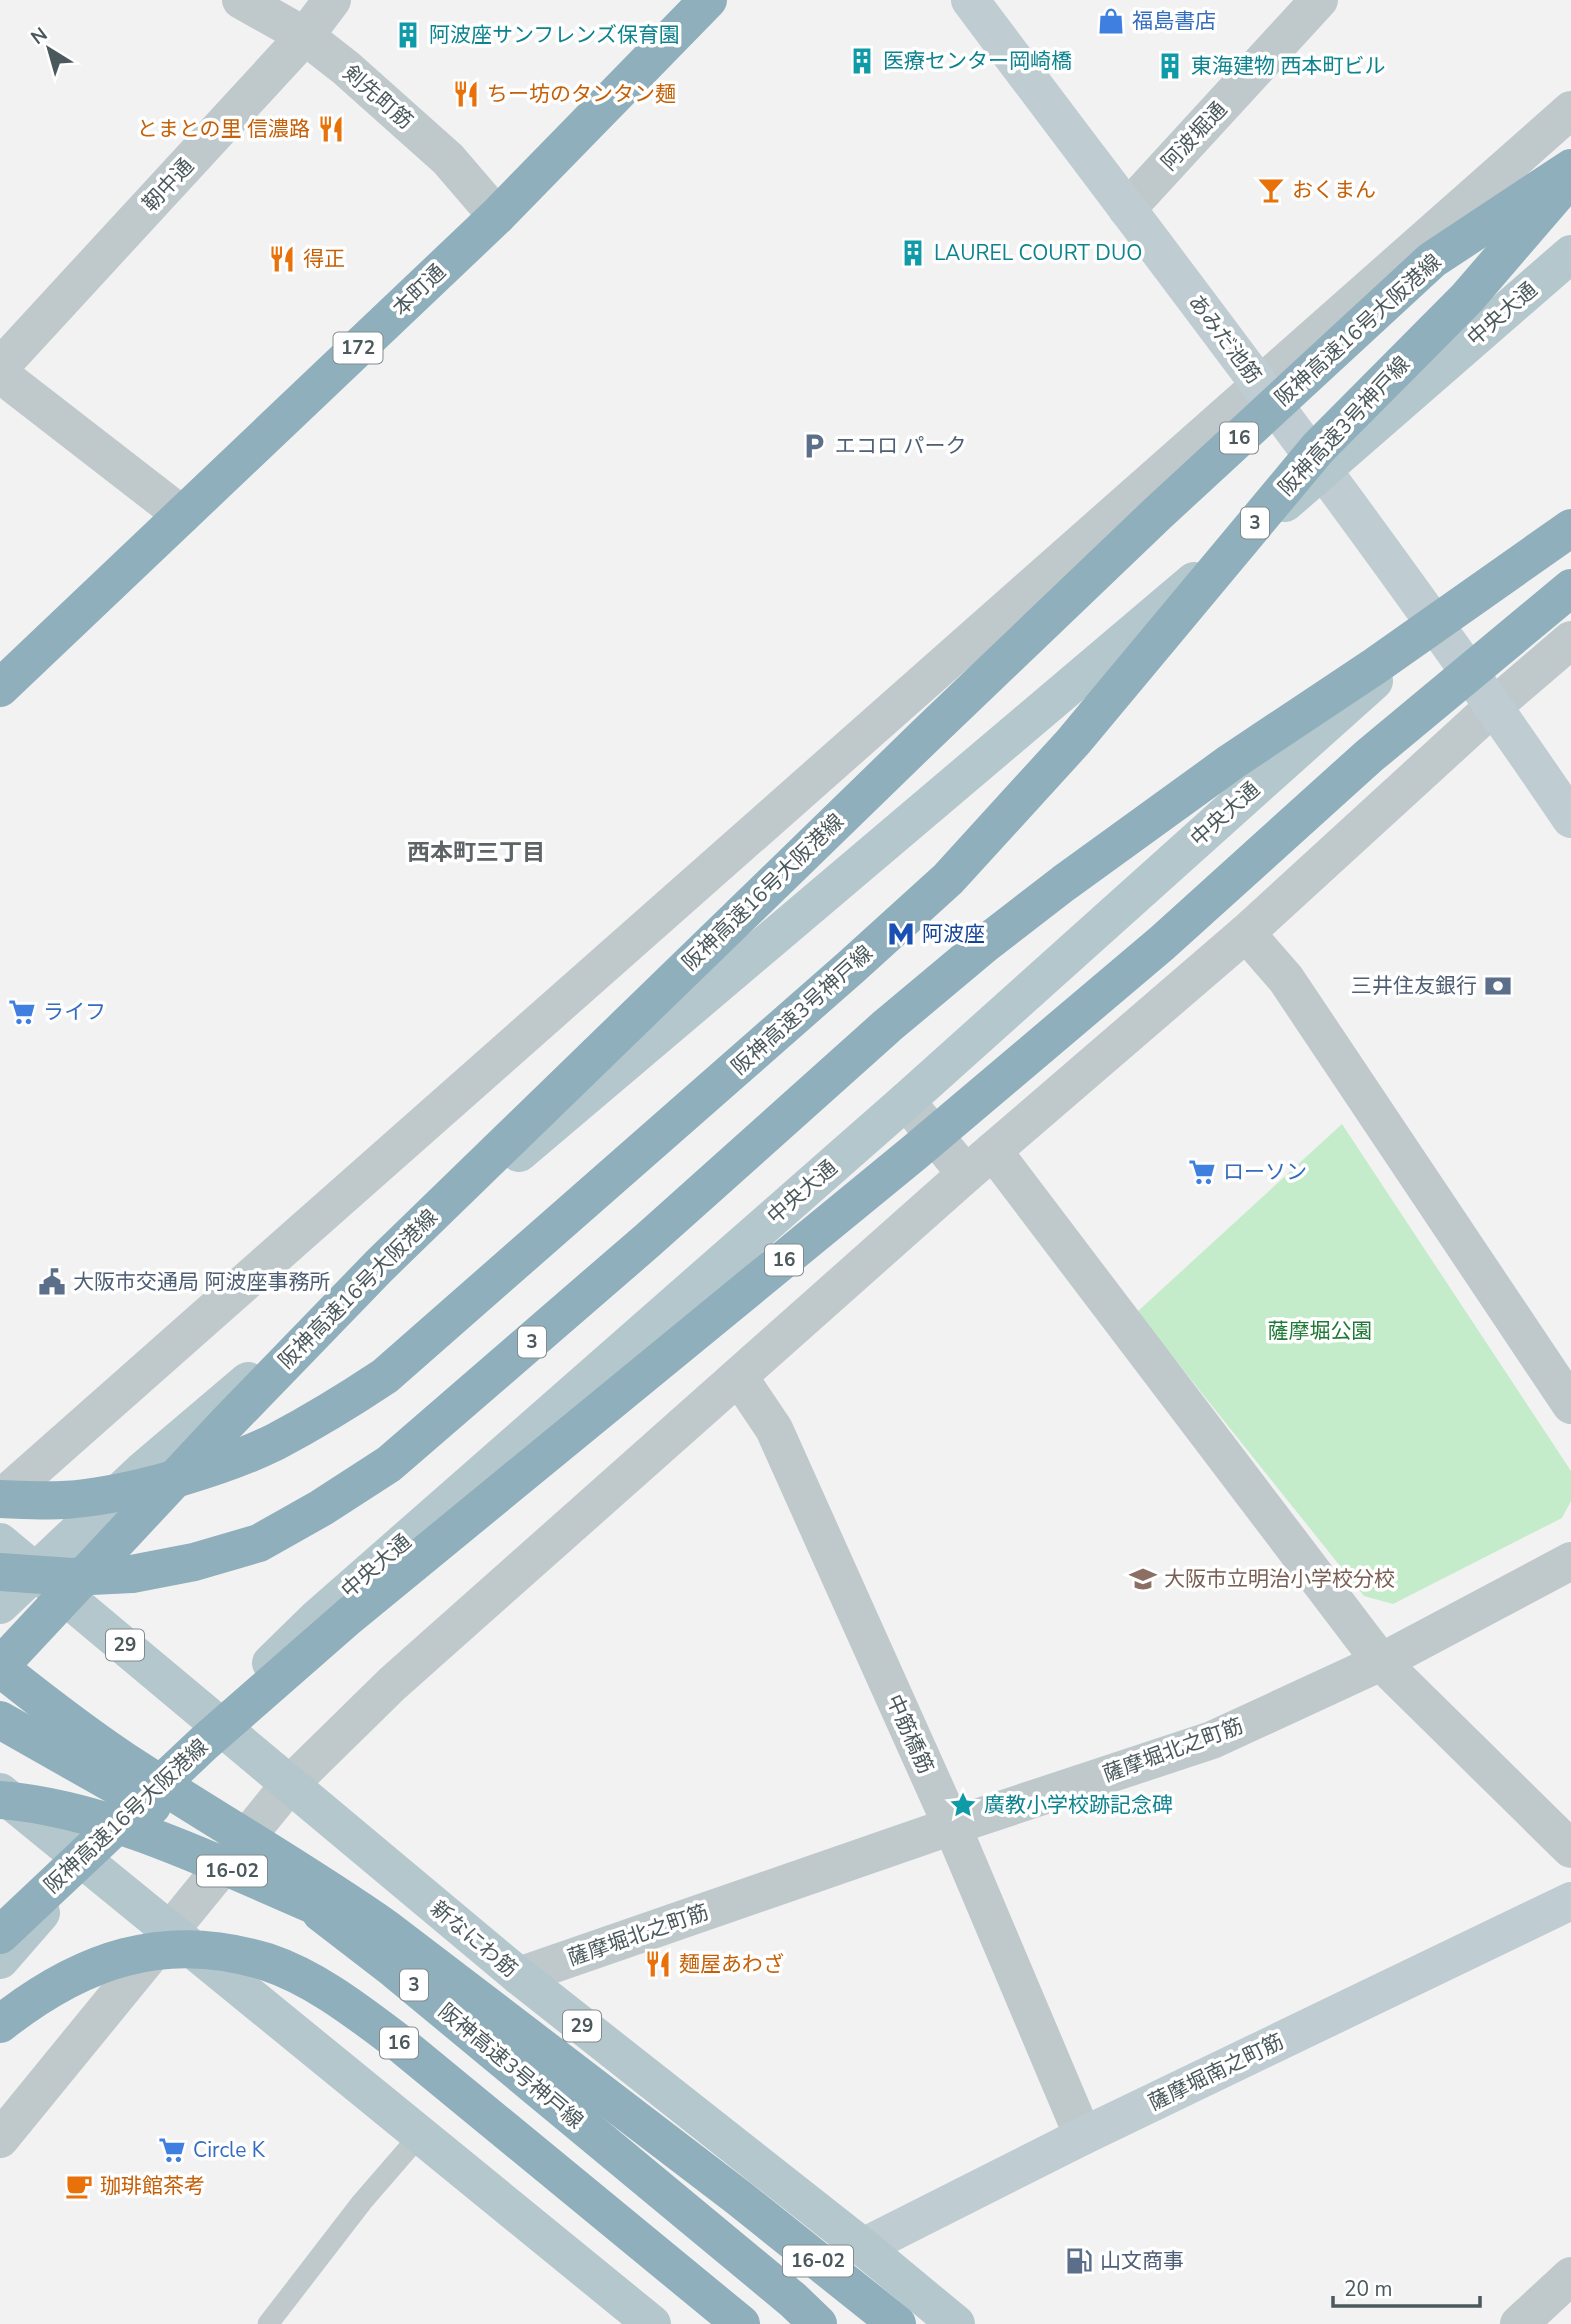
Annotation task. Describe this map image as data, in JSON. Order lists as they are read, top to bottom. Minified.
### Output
{"streets":{"highway":["本町通","阪神高速16号大阪港線","172","阪神高速3号神戸線","16","3","16-02"],"main road":["中央大通","29","新なにわ筋"],"street":["剣先町筋","阿波堀通","靭中通","あみだ池筋","中筋橋筋","薩摩堀北之町筋","薩摩堀南之町筋"]},"crossings":[["剣先町筋","靭中通"],["剣先町筋","本町通"],["阿波堀通","あみだ池筋"],["中央大通","あみだ池筋"],["中央大通","3"],["中央大通","新なにわ筋"],["阪神高速16号大阪港線","3"],["3","16-02"],["3","新なにわ筋"],["中筋橋筋","薩摩堀北之町筋"],["中筋橋筋","薩摩堀南之町筋"],["薩摩堀北之町筋","新なにわ筋"],["新なにわ筋","薩摩堀南之町筋"]],"districts":["西本町三丁目"],"parks":["薩摩堀公園"],"places":{"shop":["福島書店"],"building":["阿波座サンフレンズ保育園","医療センター岡崎橋","東海建物 西本町ビル","LAUREL COURT DUO"],"restaurant":["ちー坊のタンタン麺","とまとの里 信濃路","得正","麺屋あわざ"],"bar":["おくまん"],"parking":["エコロ パーク"],"metro station":["阿波座"],"bank":["三井住友銀行"],"supermarket":["ライフ","ローソン","Circle K"],"public building":["大阪市交通局 阿波座事務所"],"school or university":["大阪市立明治小学校分校"],"place":["廣教小学校跡記念碑"],"cafe":["珈琲館茶考"],"fuel station":["山文商事"]},"scale_bar":"20 m","north":"top left"}
